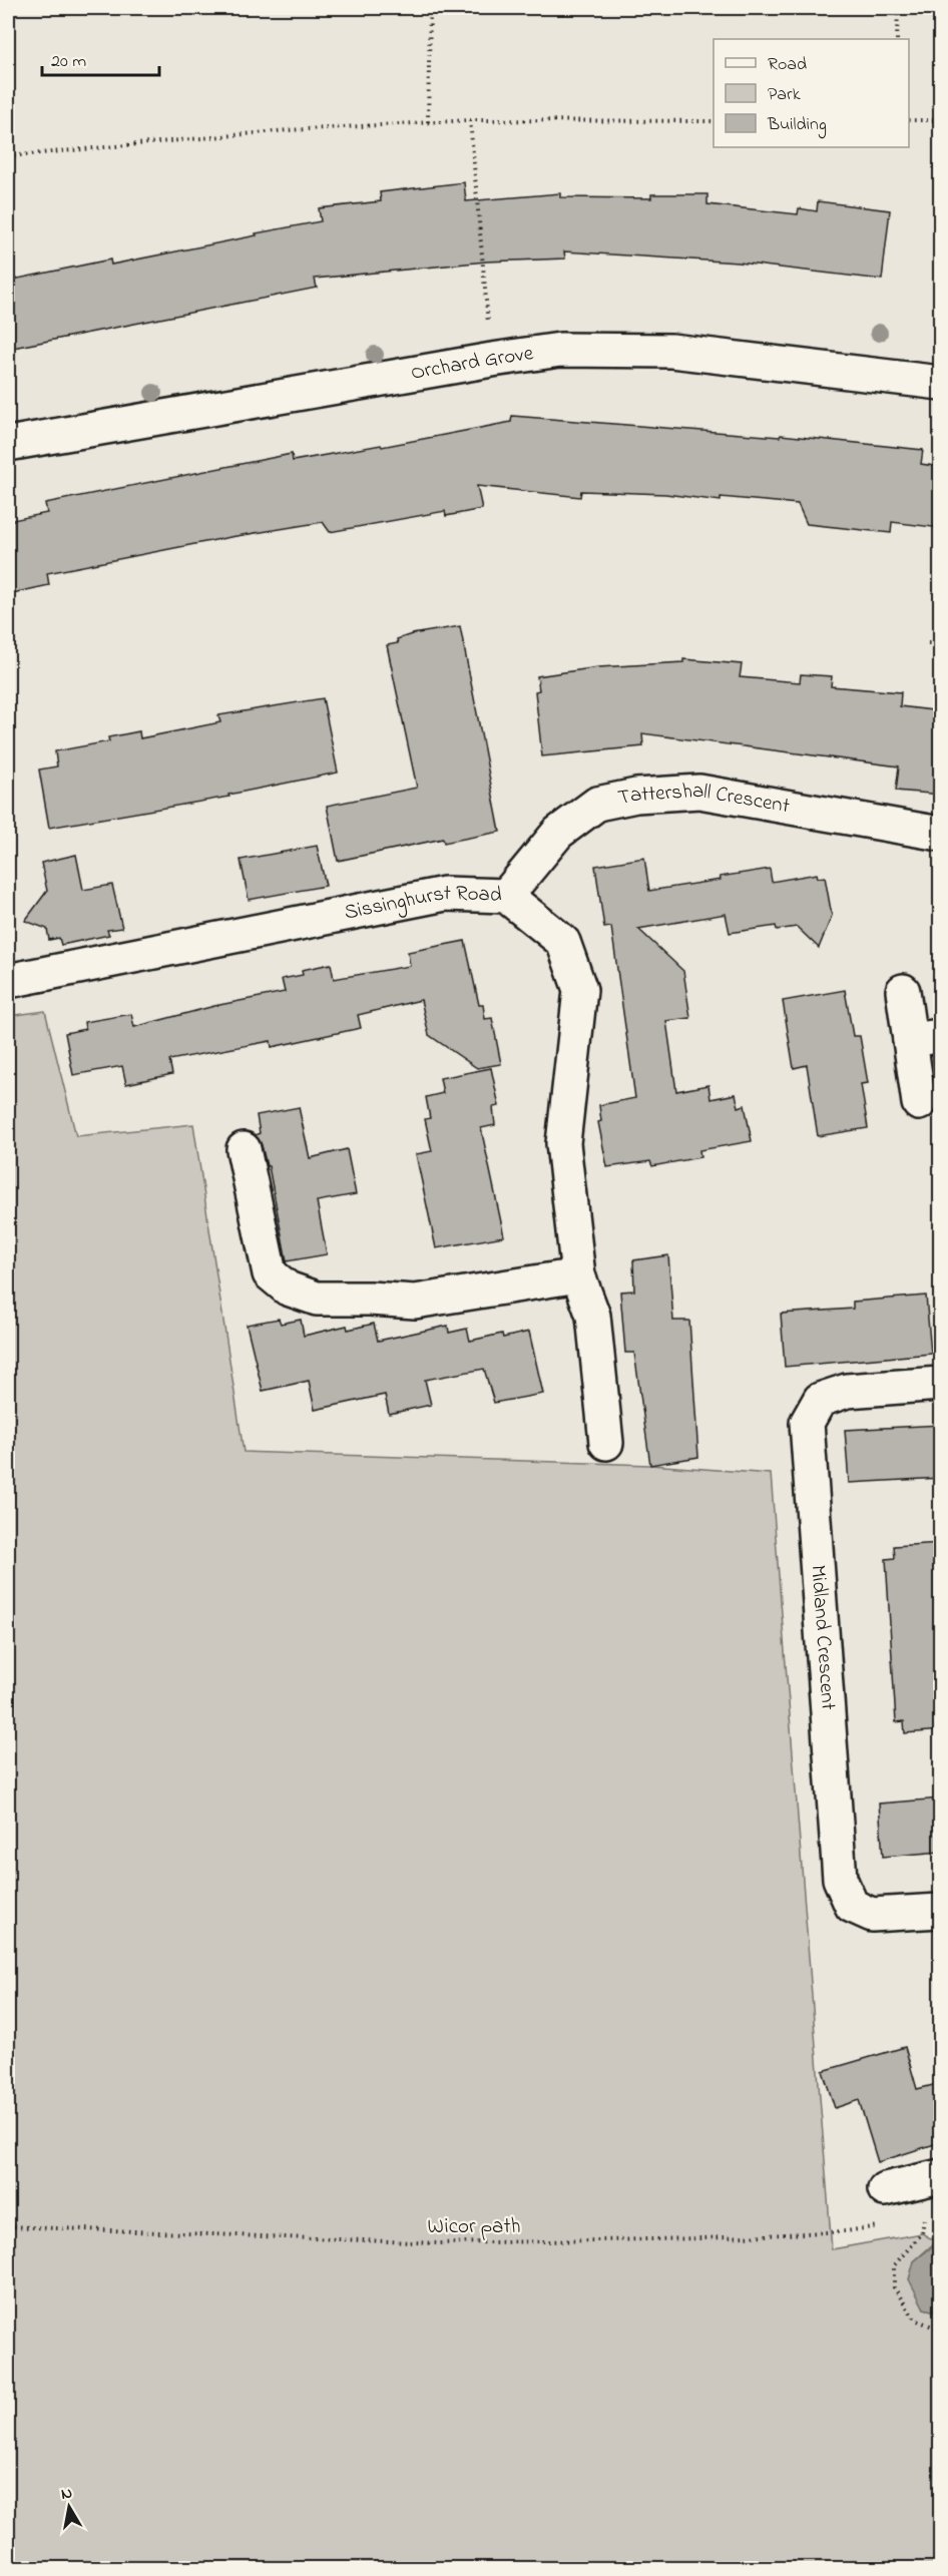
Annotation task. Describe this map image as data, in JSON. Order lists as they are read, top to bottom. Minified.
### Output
{"streets":{"street":["Orchard Grove","Tattershall Crescent","Sissinghurst Road","Midland Crescent"],"path":["Wicor path"]},"crossings":[["Tattershall Crescent","Sissinghurst Road"]],"legend":["Road","Park","Building"],"scale_bar":"20 m","north":"top"}
